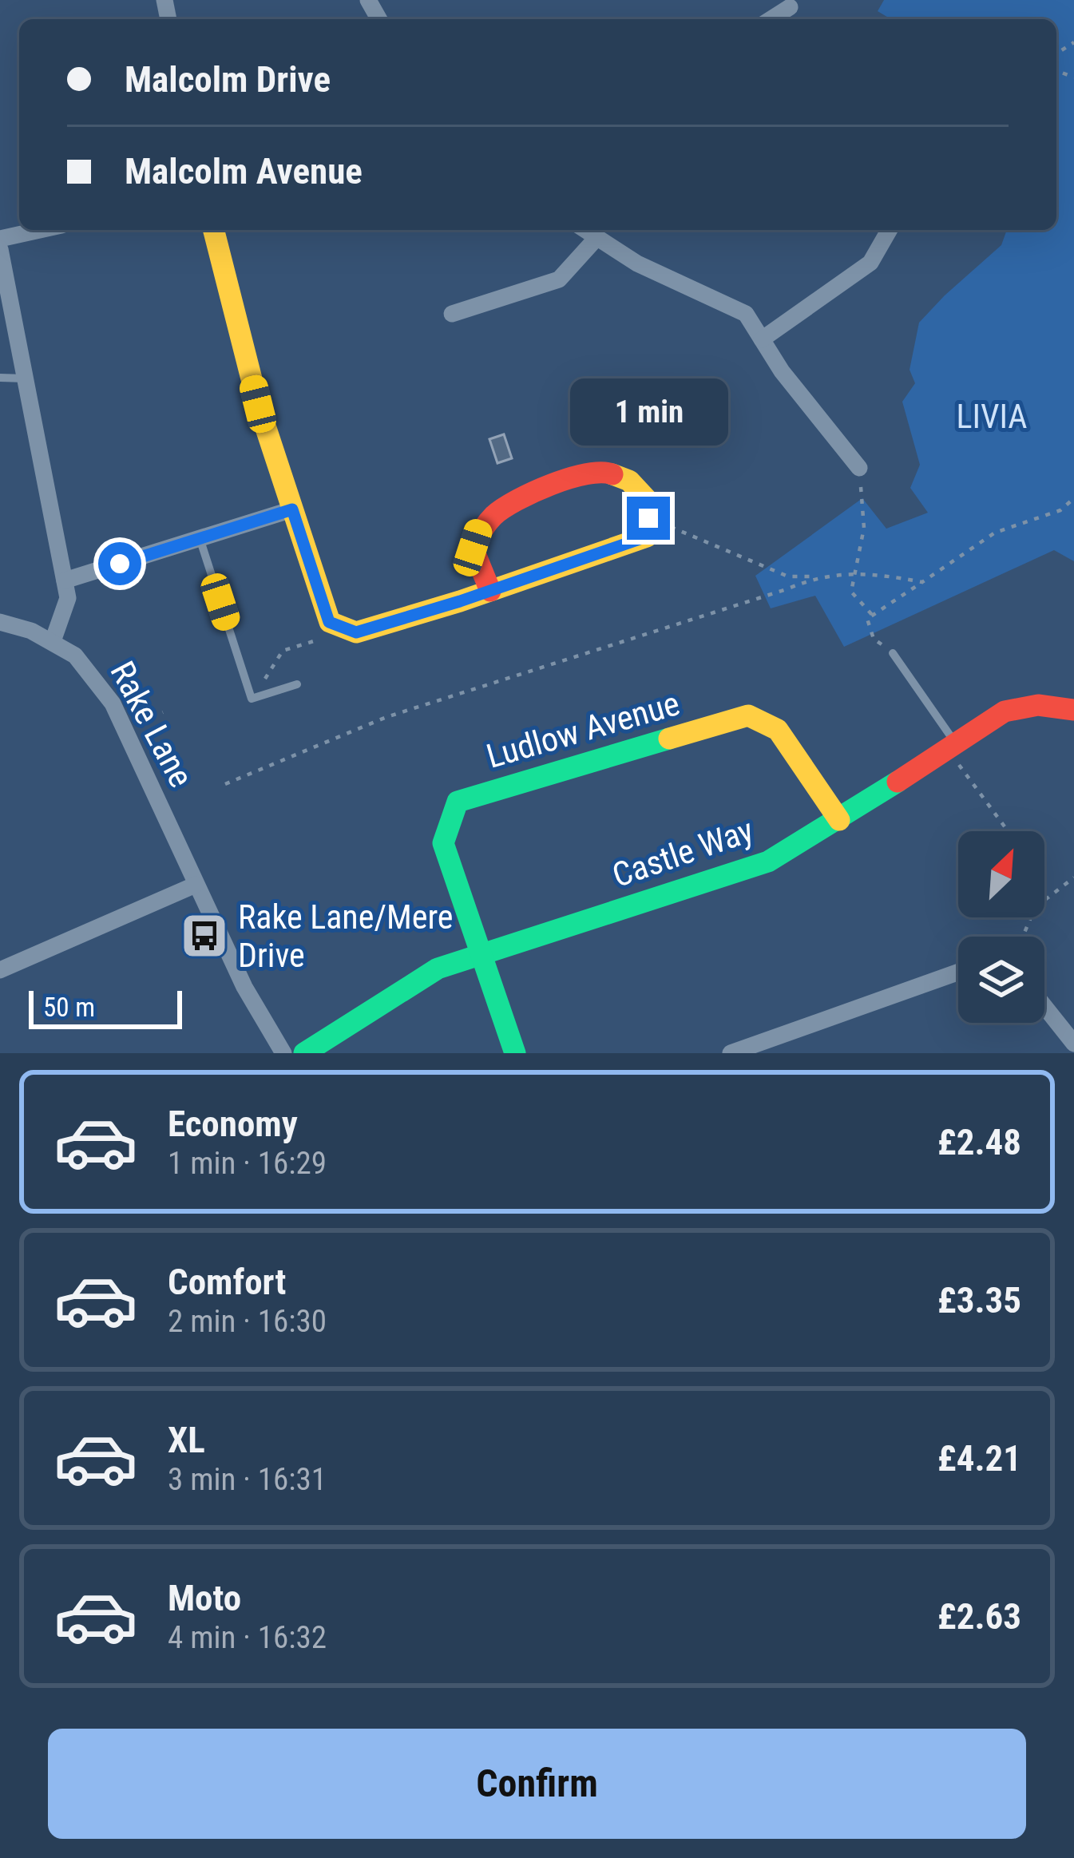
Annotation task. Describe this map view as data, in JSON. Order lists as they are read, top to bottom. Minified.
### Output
{"streets":{"street":["Rake Lane","Ludlow Avenue","Castle Way"]},"crossings":[["Ludlow Avenue","Castle Way"]],"parks":["LIVIA"],"places":{"bus stop":["Rake Lane/Mere Drive"]},"scale_bar":"50 m","north":"top right","page":{"banner":["Malcolm Drive","Malcolm Avenue"],"bubble":"1 min","scale":"50 m","list":[{"name":"Economy","note":"1 min · 16:29","value":"£2.48"},{"name":"Comfort","note":"2 min · 16:30","value":"£3.35"},{"name":"XL","note":"3 min · 16:31","value":"£4.21"},{"name":"Moto","note":"4 min · 16:32","value":"£2.63"}],"buttons":"Confirm"}}
